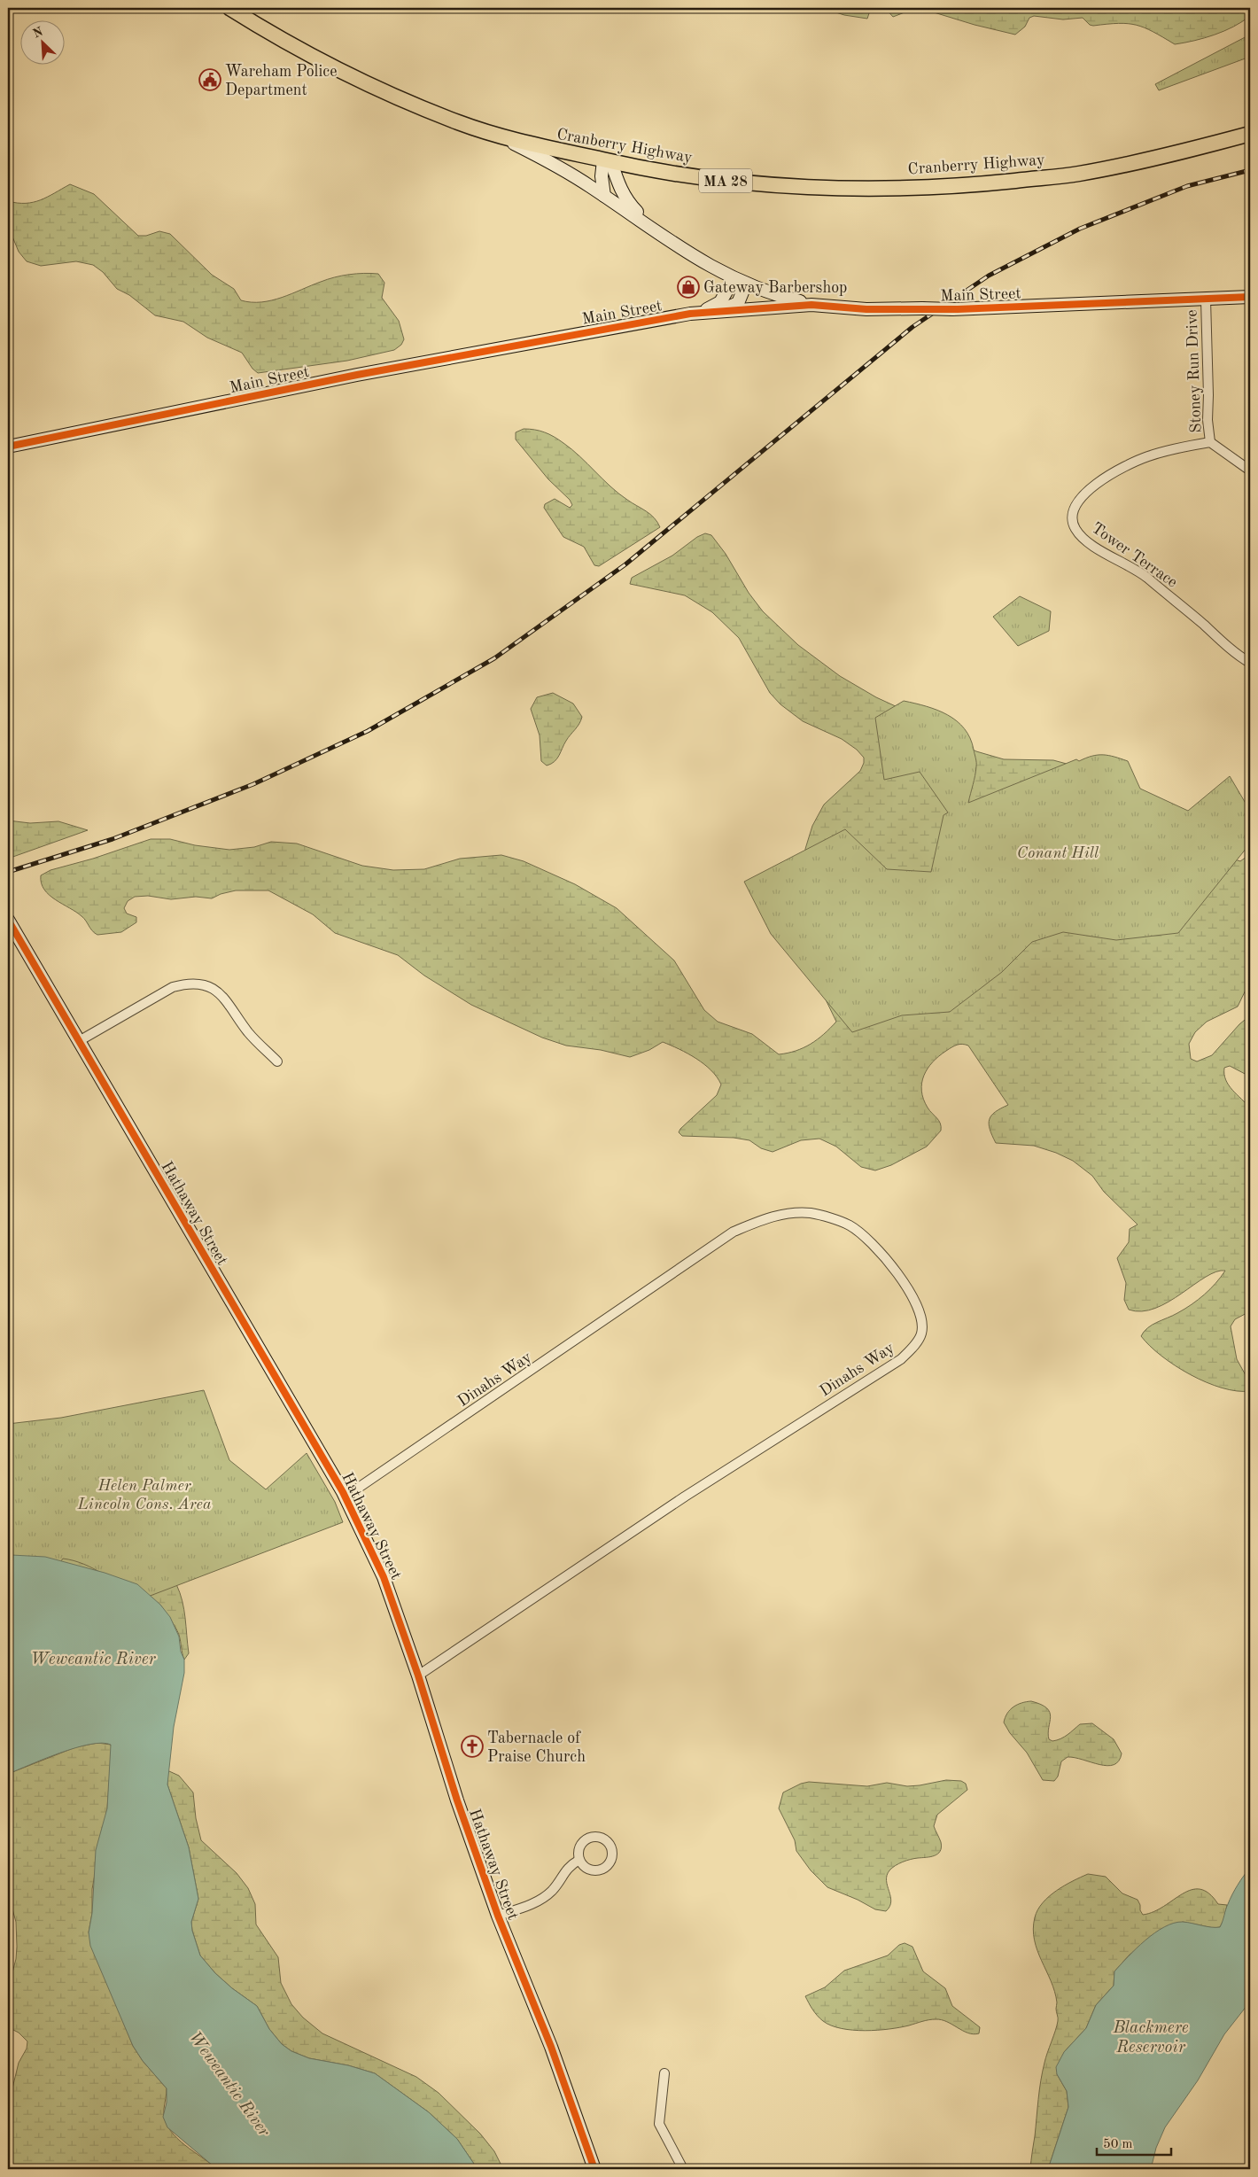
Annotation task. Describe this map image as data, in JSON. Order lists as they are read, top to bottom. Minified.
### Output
{"streets":{"main road":["Cranberry Highway","MA 28","Main Street","Hathaway Street"],"street":["Stoney Run Drive","Tower Terrace","Dinahs Way"]},"crossings":[["Main Street","Stoney Run Drive"],["Stoney Run Drive","Tower Terrace"],["Hathaway Street","Dinahs Way"]],"water":["Weweantic River","Blackmere Reservoir"],"parks":["Conant Hill","Helen Palmer Lincoln Cons. Area"],"places":{"public building":["Wareham Police Department"],"shop":["Gateway Barbershop"],"church":["Tabernacle of Praise Church"]},"scale_bar":"50 m","north":"top left"}
